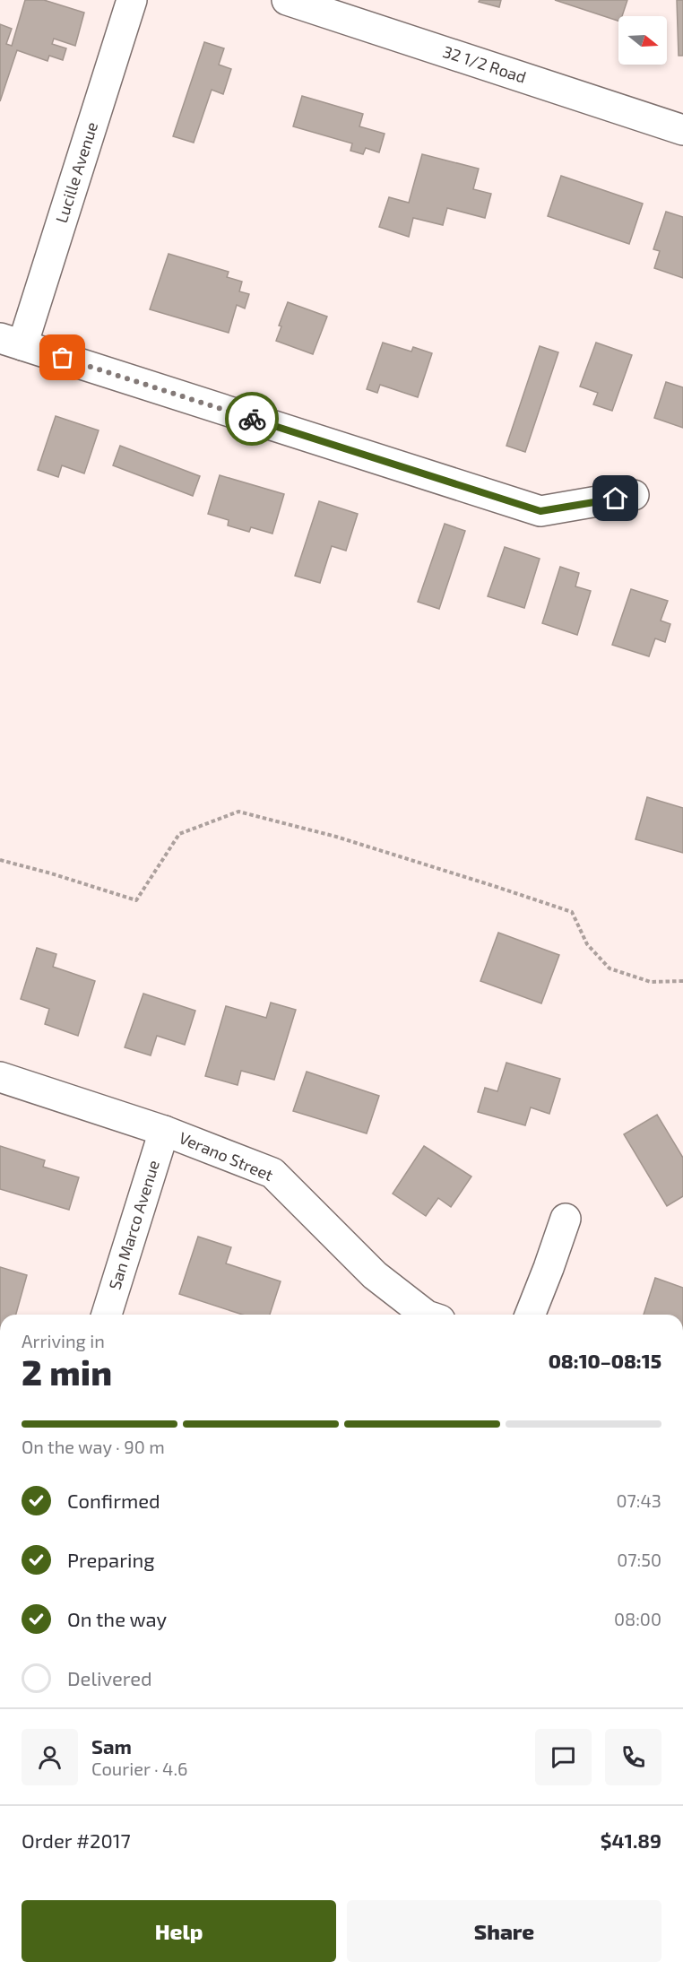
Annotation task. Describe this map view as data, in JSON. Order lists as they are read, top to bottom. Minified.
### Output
{"streets":{"street":["32 1/2 Road","Lucille Avenue","Verano Street","San Marco Avenue"]},"crossings":[["Verano Street","San Marco Avenue"]],"north":"right","page":{"heading":["2 min","Arriving in","08:10–08:15"],"panel":["Sam","Courier · 4.6","Order #2017","$41.89"],"bar":"On the way · 90 m","list":[["Confirmed","07:43"],["Preparing","07:50"],["On the way","08:00"],"Delivered"],"buttons":["Help","Share"]}}
